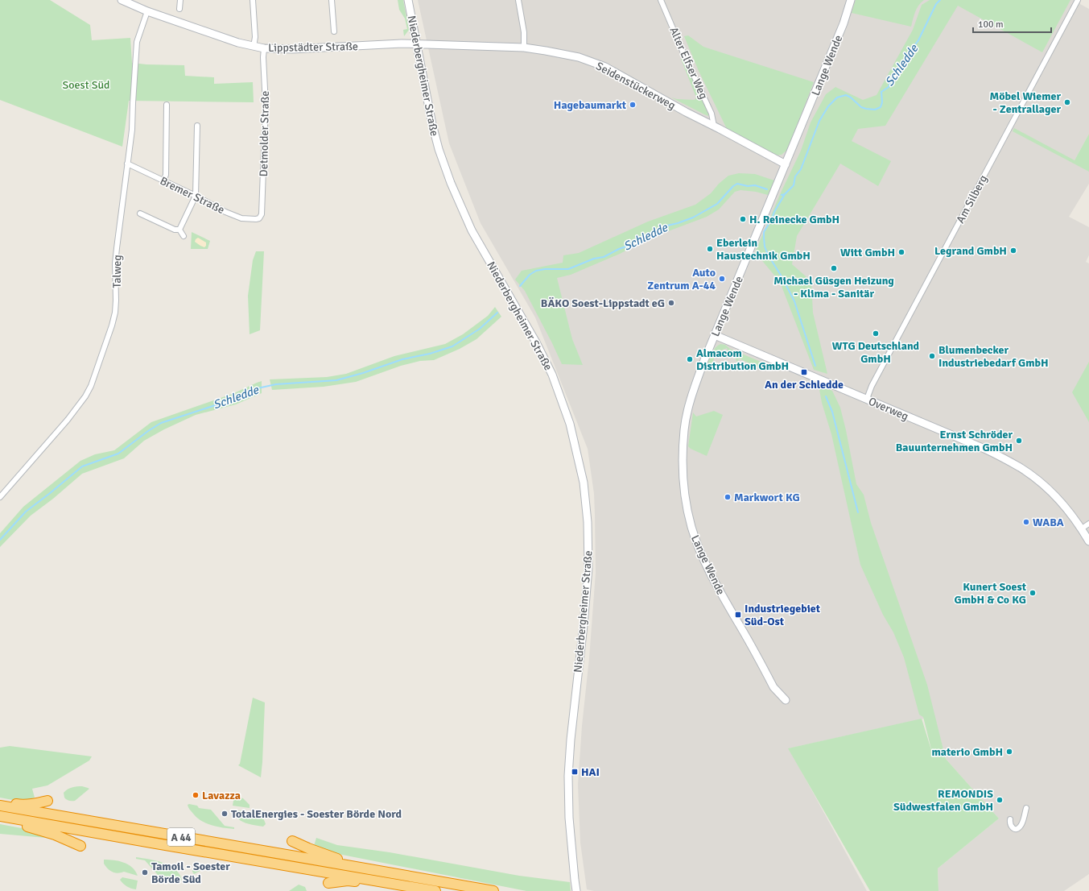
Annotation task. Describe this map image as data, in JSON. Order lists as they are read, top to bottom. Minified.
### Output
{"streets":{"highway":["A 44"],"street":["Lippstädter Straße","Alter Elfser Weg","Lange Wende","Niederbergheimer Straße","Seidenstückerweg","Detmolder Straße","Bremer Straße","Am Silberg","Talweg","Overweg"]},"crossings":[["Lippstädter Straße","Niederbergheimer Straße"],["Lippstädter Straße","Seidenstückerweg"],["Lippstädter Straße","Detmolder Straße"],["Lippstädter Straße","Talweg"],["Alter Elfser Weg","Seidenstückerweg"],["Lange Wende","Seidenstückerweg"],["Lange Wende","Overweg"],["Niederbergheimer Straße","Seidenstückerweg"],["Detmolder Straße","Bremer Straße"],["Bremer Straße","Talweg"],["Am Silberg","Overweg"]],"water":["Schledde"],"parks":["Soest Süd"],"places":{"other":["Möbel Wiemer - Zentrallager","Hagebaumarkt","H. Reinecke GmbH","Eberlein Haustechnik GmbH","Legrand GmbH","Witt GmbH","Michael Güsgen Heizung - Klima - Sanitär","Auto Zentrum A-44","BÄKO Soest-Lippstadt eG","WTG Deutschland GmbH","Blumenbecker Industriebedarf GmbH","Almacom Distribution GmbH","Ernst Schröder Bauunternehmen GmbH","Markwort KG","WABA","Kunert Soest GmbH & Co KG","materio GmbH","Lavazza","REMONDIS Südwestfalen GmbH","TotalEnergies - Soester Börde Nord","Tamoil - Soester Börde Süd"],"transit":["An der Schledde","Industriegebiet Süd-Ost","HAI"]},"scale_bar":"100 m"}
